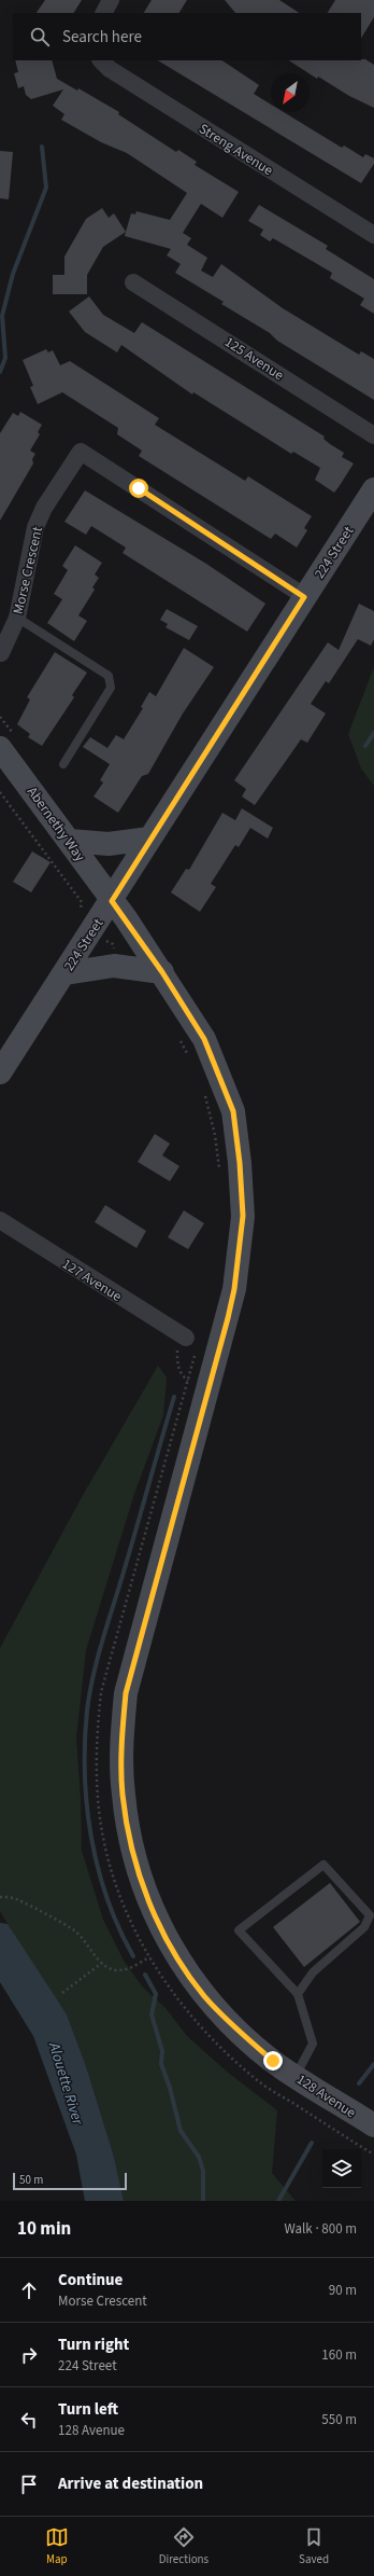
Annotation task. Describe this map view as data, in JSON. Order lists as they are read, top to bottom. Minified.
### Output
{"streets":{"main road":["224 Street","Abernethy Way","128 Avenue"],"street":["Streng Avenue","125 Avenue","Morse Crescent","127 Avenue"]},"crossings":[["224 Street","Morse Crescent"],["224 Street","Abernethy Way"],["224 Street","128 Avenue"],["Abernethy Way","128 Avenue"]],"water":["Alouette River"],"scale_bar":"50 m","north":"bottom left","page":{"search":"Search here","scale":"50 m","heading":["10 min","Walk · 800 m"],"list":[["Continue","Morse Crescent","90 m"],["Turn right","224 Street","160 m"],["Turn left","128 Avenue","550 m"],"Arrive at destination"],"nav":["Map","Directions","Saved"]}}
